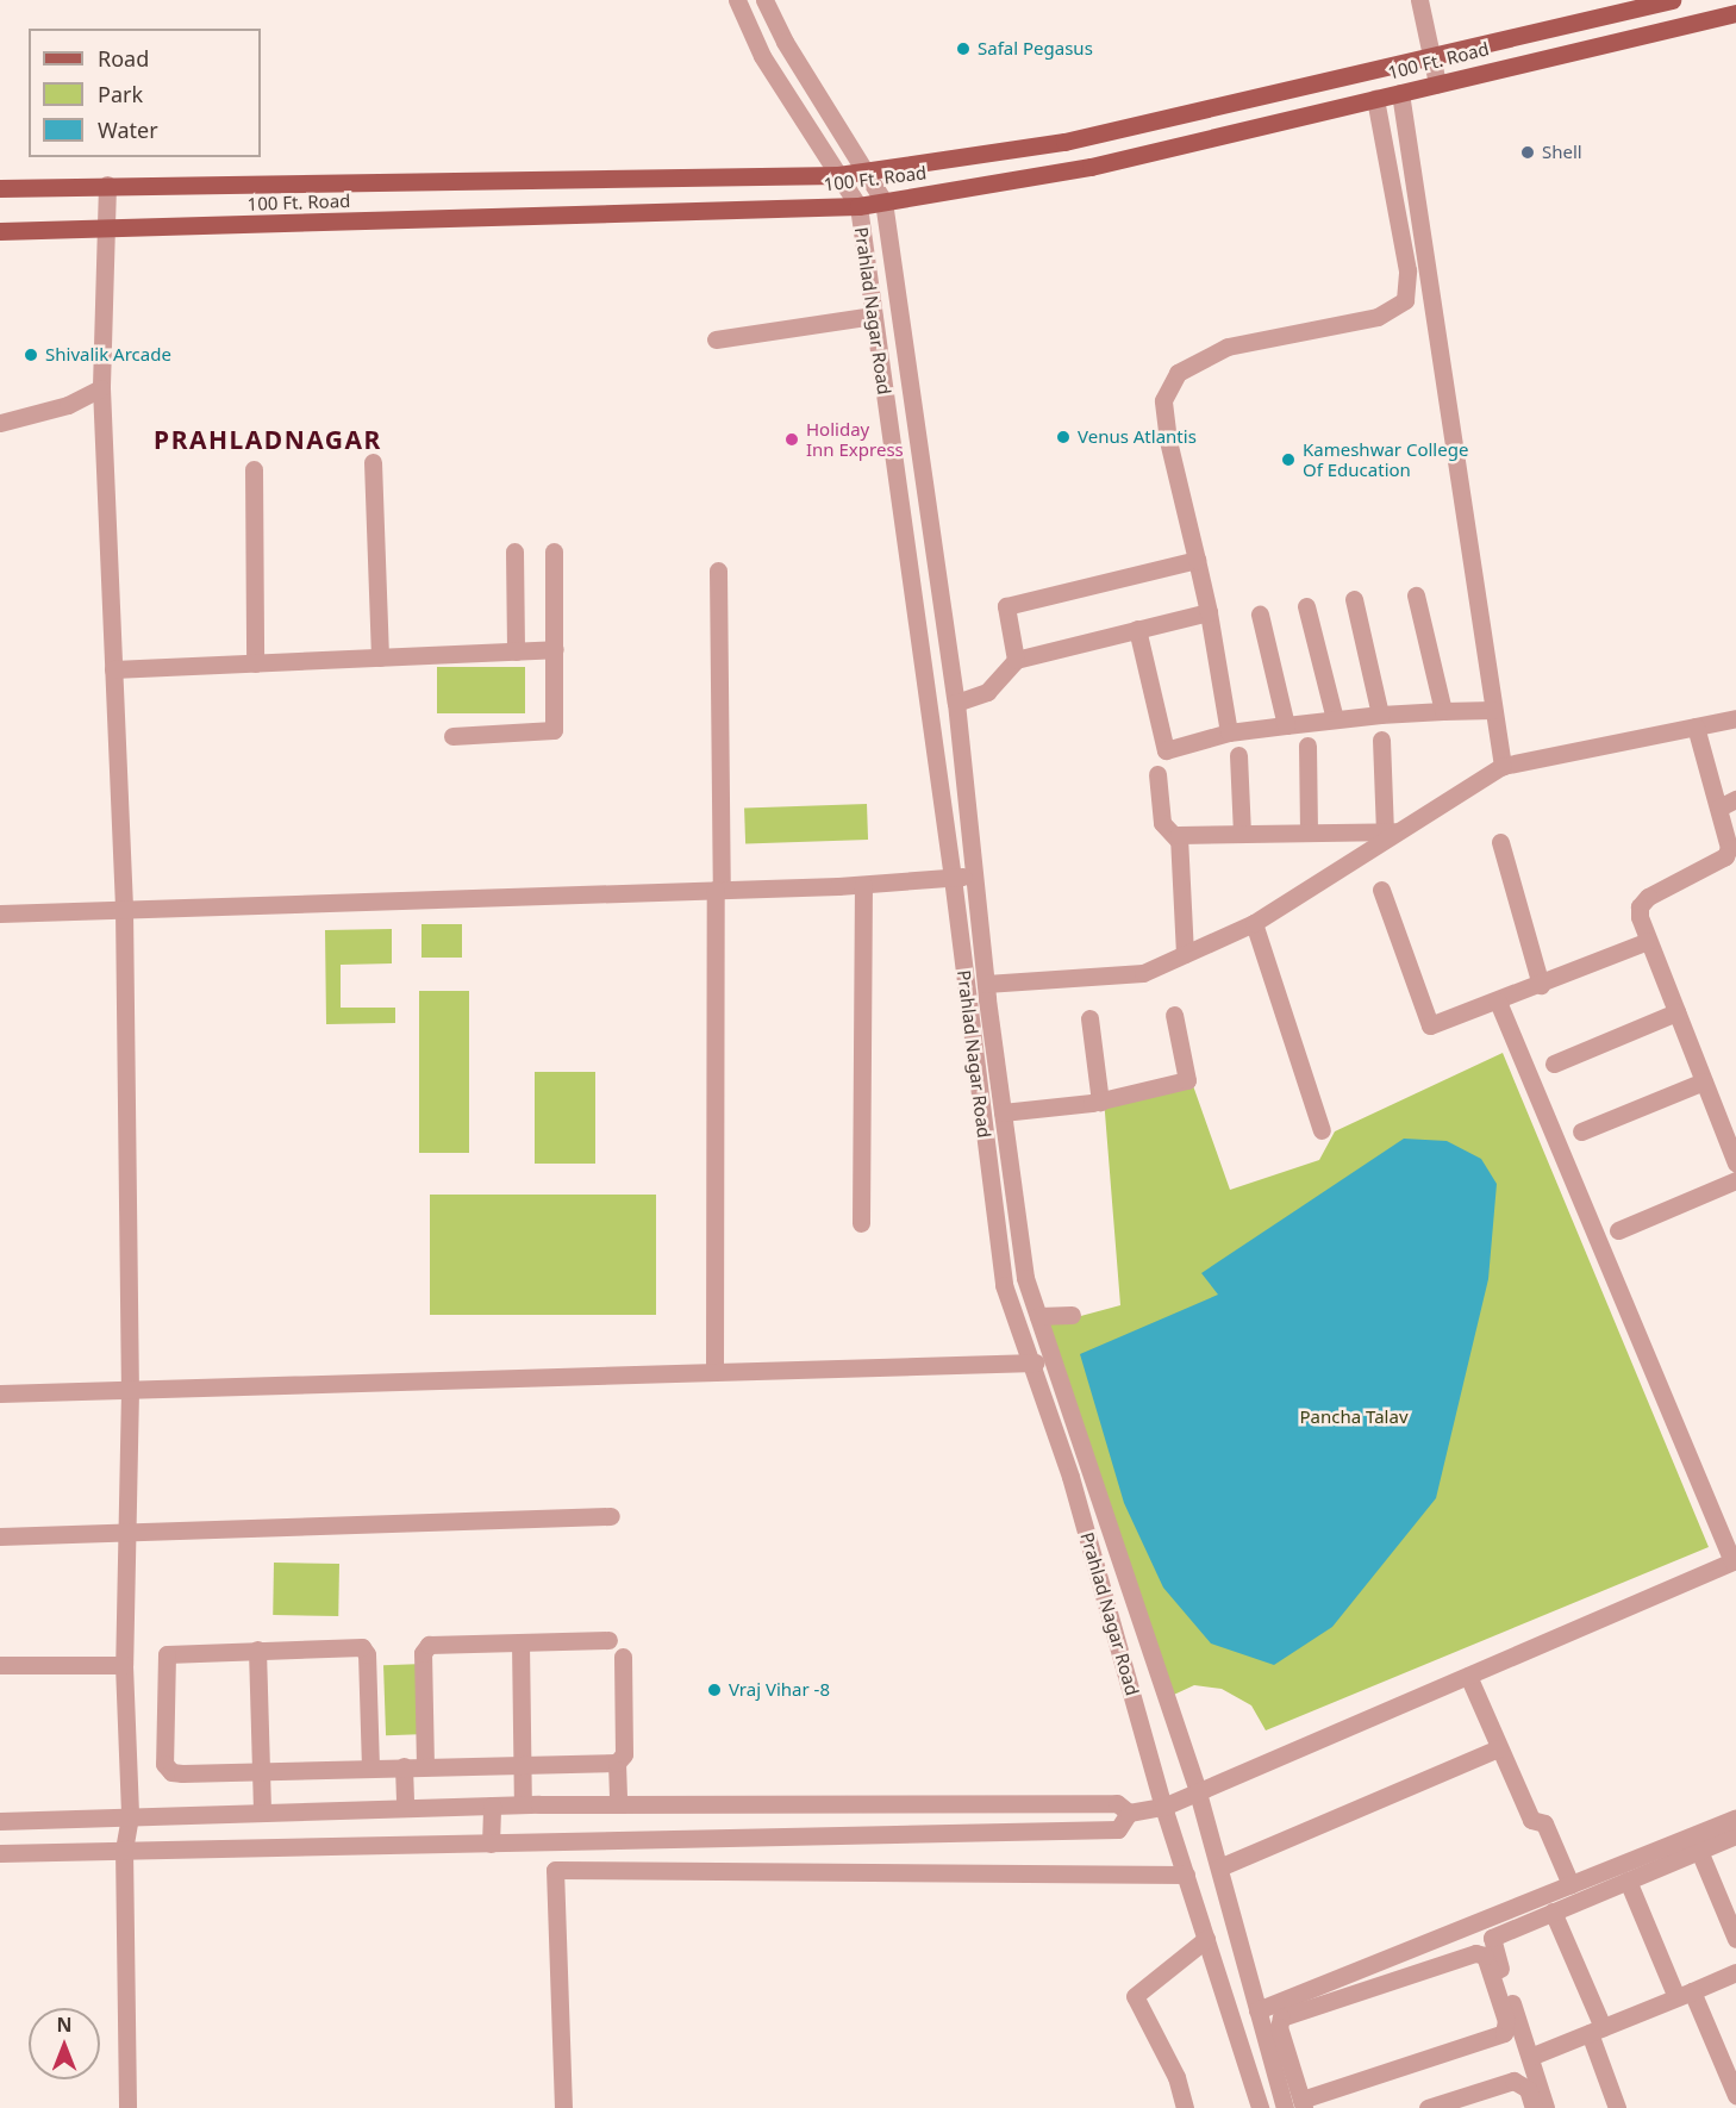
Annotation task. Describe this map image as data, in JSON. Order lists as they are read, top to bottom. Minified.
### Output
{"streets":{"main road":["100 Ft. Road"],"street":["Prahlad Nagar Road"]},"crossings":[["100 Ft. Road","Prahlad Nagar Road"]],"districts":["PRAHLADNAGAR"],"parks":["Pancha Talav"],"places":["Safal Pegasus","Shell","Shivalik Arcade","Venus Atlantis","Holiday Inn Express","Kameshwar College Of Education","Vraj Vihar -8"],"legend":["Road","Park","Water"],"north":"top"}
